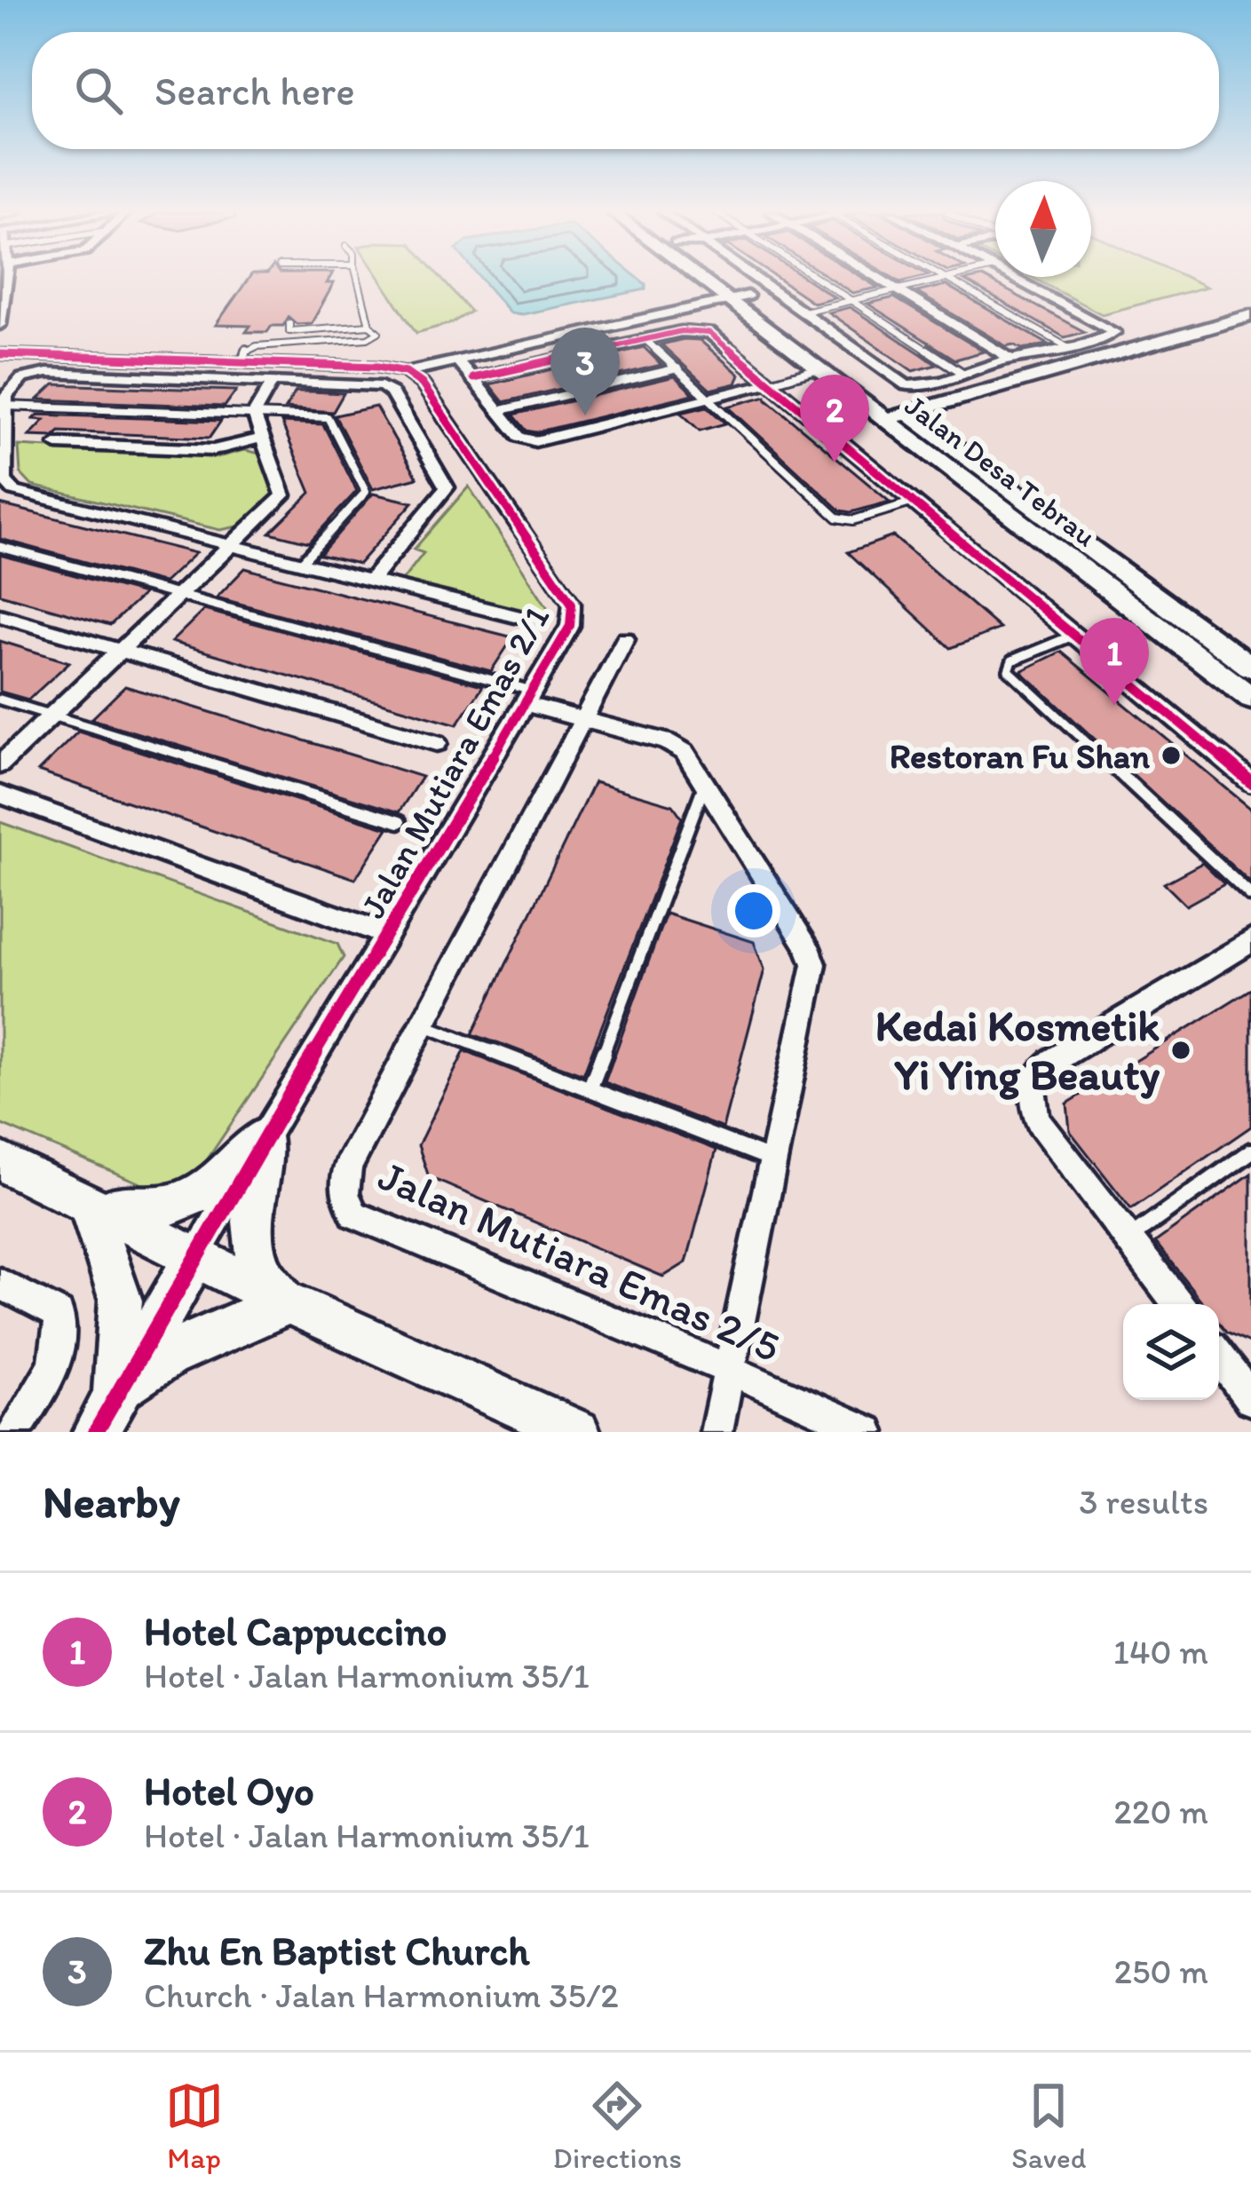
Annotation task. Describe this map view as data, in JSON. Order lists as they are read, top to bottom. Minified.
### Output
{"streets":{"street":["Jalan Desa Tebrau","Jalan Mutiara Emas 2/1","Jalan Mutiara Emas 2/5"]},"places":["Restoran Fu Shan","Kedai Kosmetik Yi Ying Beauty"],"north":"top","page":{"search":"Search here","pins":["3","2","1"],"heading":["Nearby","3 results"],"list":[{"mark":"1","name":"Hotel Cappuccino","note":"Hotel · Jalan Harmonium 35/1","value":"140 m"},{"mark":"2","name":"Hotel Oyo","note":"Hotel · Jalan Harmonium 35/1","value":"220 m"},{"mark":"3","name":"Zhu En Baptist Church","note":"Church · Jalan Harmonium 35/2","value":"250 m"}],"nav":["Map","Directions","Saved"]}}
